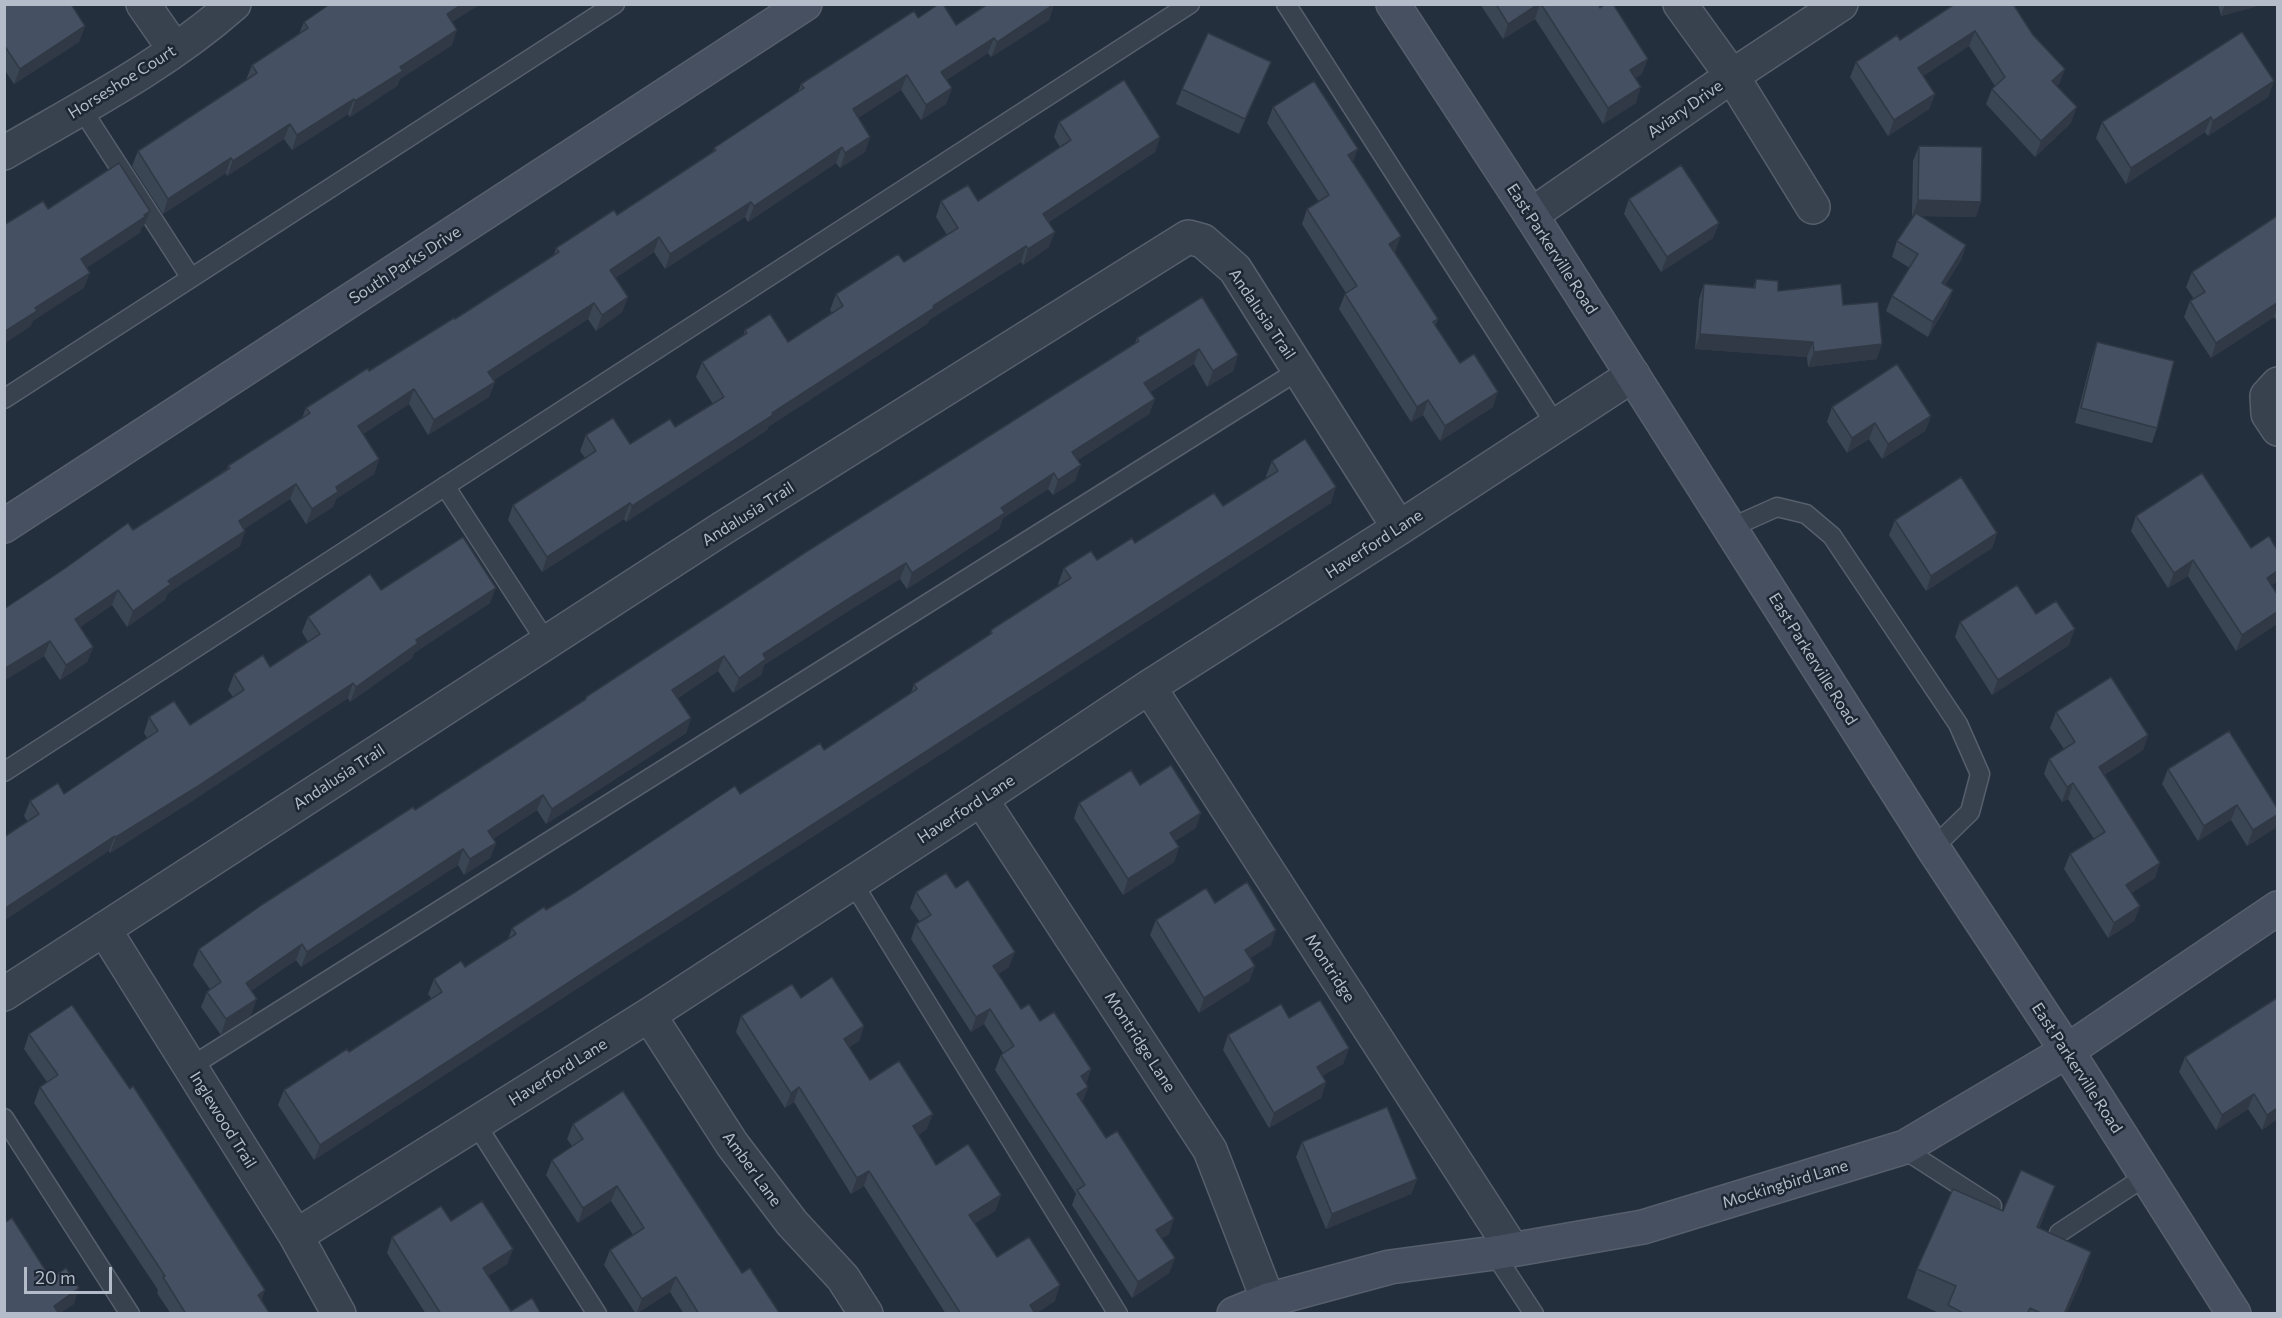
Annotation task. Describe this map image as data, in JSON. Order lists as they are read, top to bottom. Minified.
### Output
{"streets":{"street":["Horseshoe Court","Aviary Drive","East Parkerville Road","South Parks Drive","Andalusia Trail","Haverford Lane","Montridge","Montridge Lane","Inglewood Trail","Amber Lane","Mockingbird Lane"]},"crossings":[["Aviary Drive","East Parkerville Road"],["East Parkerville Road","Haverford Lane"],["East Parkerville Road","Mockingbird Lane"],["Andalusia Trail","Haverford Lane"],["Andalusia Trail","Inglewood Trail"],["Haverford Lane","Montridge"],["Haverford Lane","Montridge Lane"],["Haverford Lane","Inglewood Trail"],["Haverford Lane","Amber Lane"],["Montridge","Mockingbird Lane"],["Montridge Lane","Mockingbird Lane"]],"scale_bar":"20 m"}
